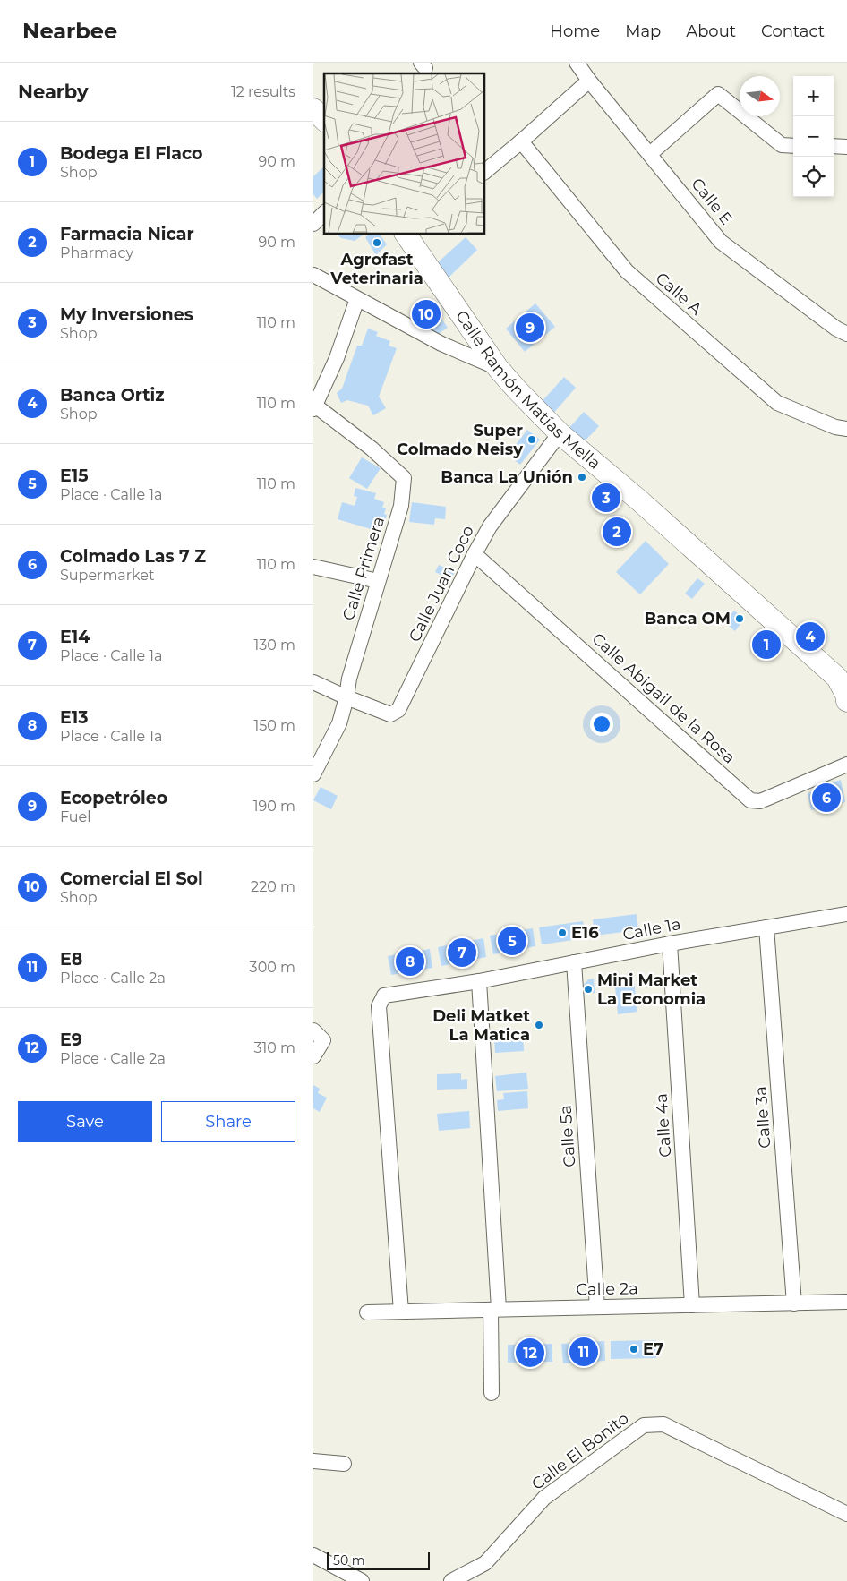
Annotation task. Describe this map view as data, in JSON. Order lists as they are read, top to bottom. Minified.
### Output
{"streets":{"main road":["Calle Ramón Matías Mella"],"street":["Calle E","Calle A","Calle Primera","Calle Juan Coco","Calle Abigail de la Rosa","Calle 1a","Calle 3a","Calle 4a","Calle 5a","Calle 2a","Calle El Bonito"]},"crossings":[["Calle Ramón Matías Mella","Calle Juan Coco"],["Calle Primera","Calle Juan Coco"],["Calle Juan Coco","Calle Abigail de la Rosa"],["Calle 1a","Calle 3a"],["Calle 1a","Calle 4a"],["Calle 1a","Calle 5a"],["Calle 1a","Calle 2a"],["Calle 3a","Calle 2a"],["Calle 4a","Calle 2a"],["Calle 5a","Calle 2a"]],"places":["Agrofast Veterinaria","Super Colmado Neisy","Banca La Unión","Banca OM","E16","Mini Market La Economia","Deli Matket La Matica","E7"],"scale_bar":"50 m","north":"right","page":{"header":"Nearbee","nav":["Home","Map","About","Contact"],"heading":["Nearby","12 results"],"map_buttons":["+","−"],"list":[{"mark":"1","name":"Bodega El Flaco","note":"Shop","value":"90 m"},{"mark":"2","name":"Farmacia Nicar","note":"Pharmacy","value":"90 m"},{"mark":"3","name":"My Inversiones","note":"Shop","value":"110 m"},{"mark":"4","name":"Banca Ortiz","note":"Shop","value":"110 m"},{"mark":"5","name":"E15","note":"Place · Calle 1a","value":"110 m"},{"mark":"6","name":"Colmado Las 7 Z","note":"Supermarket","value":"110 m"},{"mark":"7","name":"E14","note":"Place · Calle 1a","value":"130 m"},{"mark":"8","name":"E13","note":"Place · Calle 1a","value":"150 m"},{"mark":"9","name":"Ecopetróleo","note":"Fuel","value":"190 m"},{"mark":"10","name":"Comercial El Sol","note":"Shop","value":"220 m"},{"mark":"11","name":"E8","note":"Place · Calle 2a","value":"300 m"},{"mark":"12","name":"E9","note":"Place · Calle 2a","value":"310 m"}],"pins":["10","9","3","2","4","1","6","5","7","8","11","12"],"buttons":["Save","Share"],"scale":"50 m"}}
